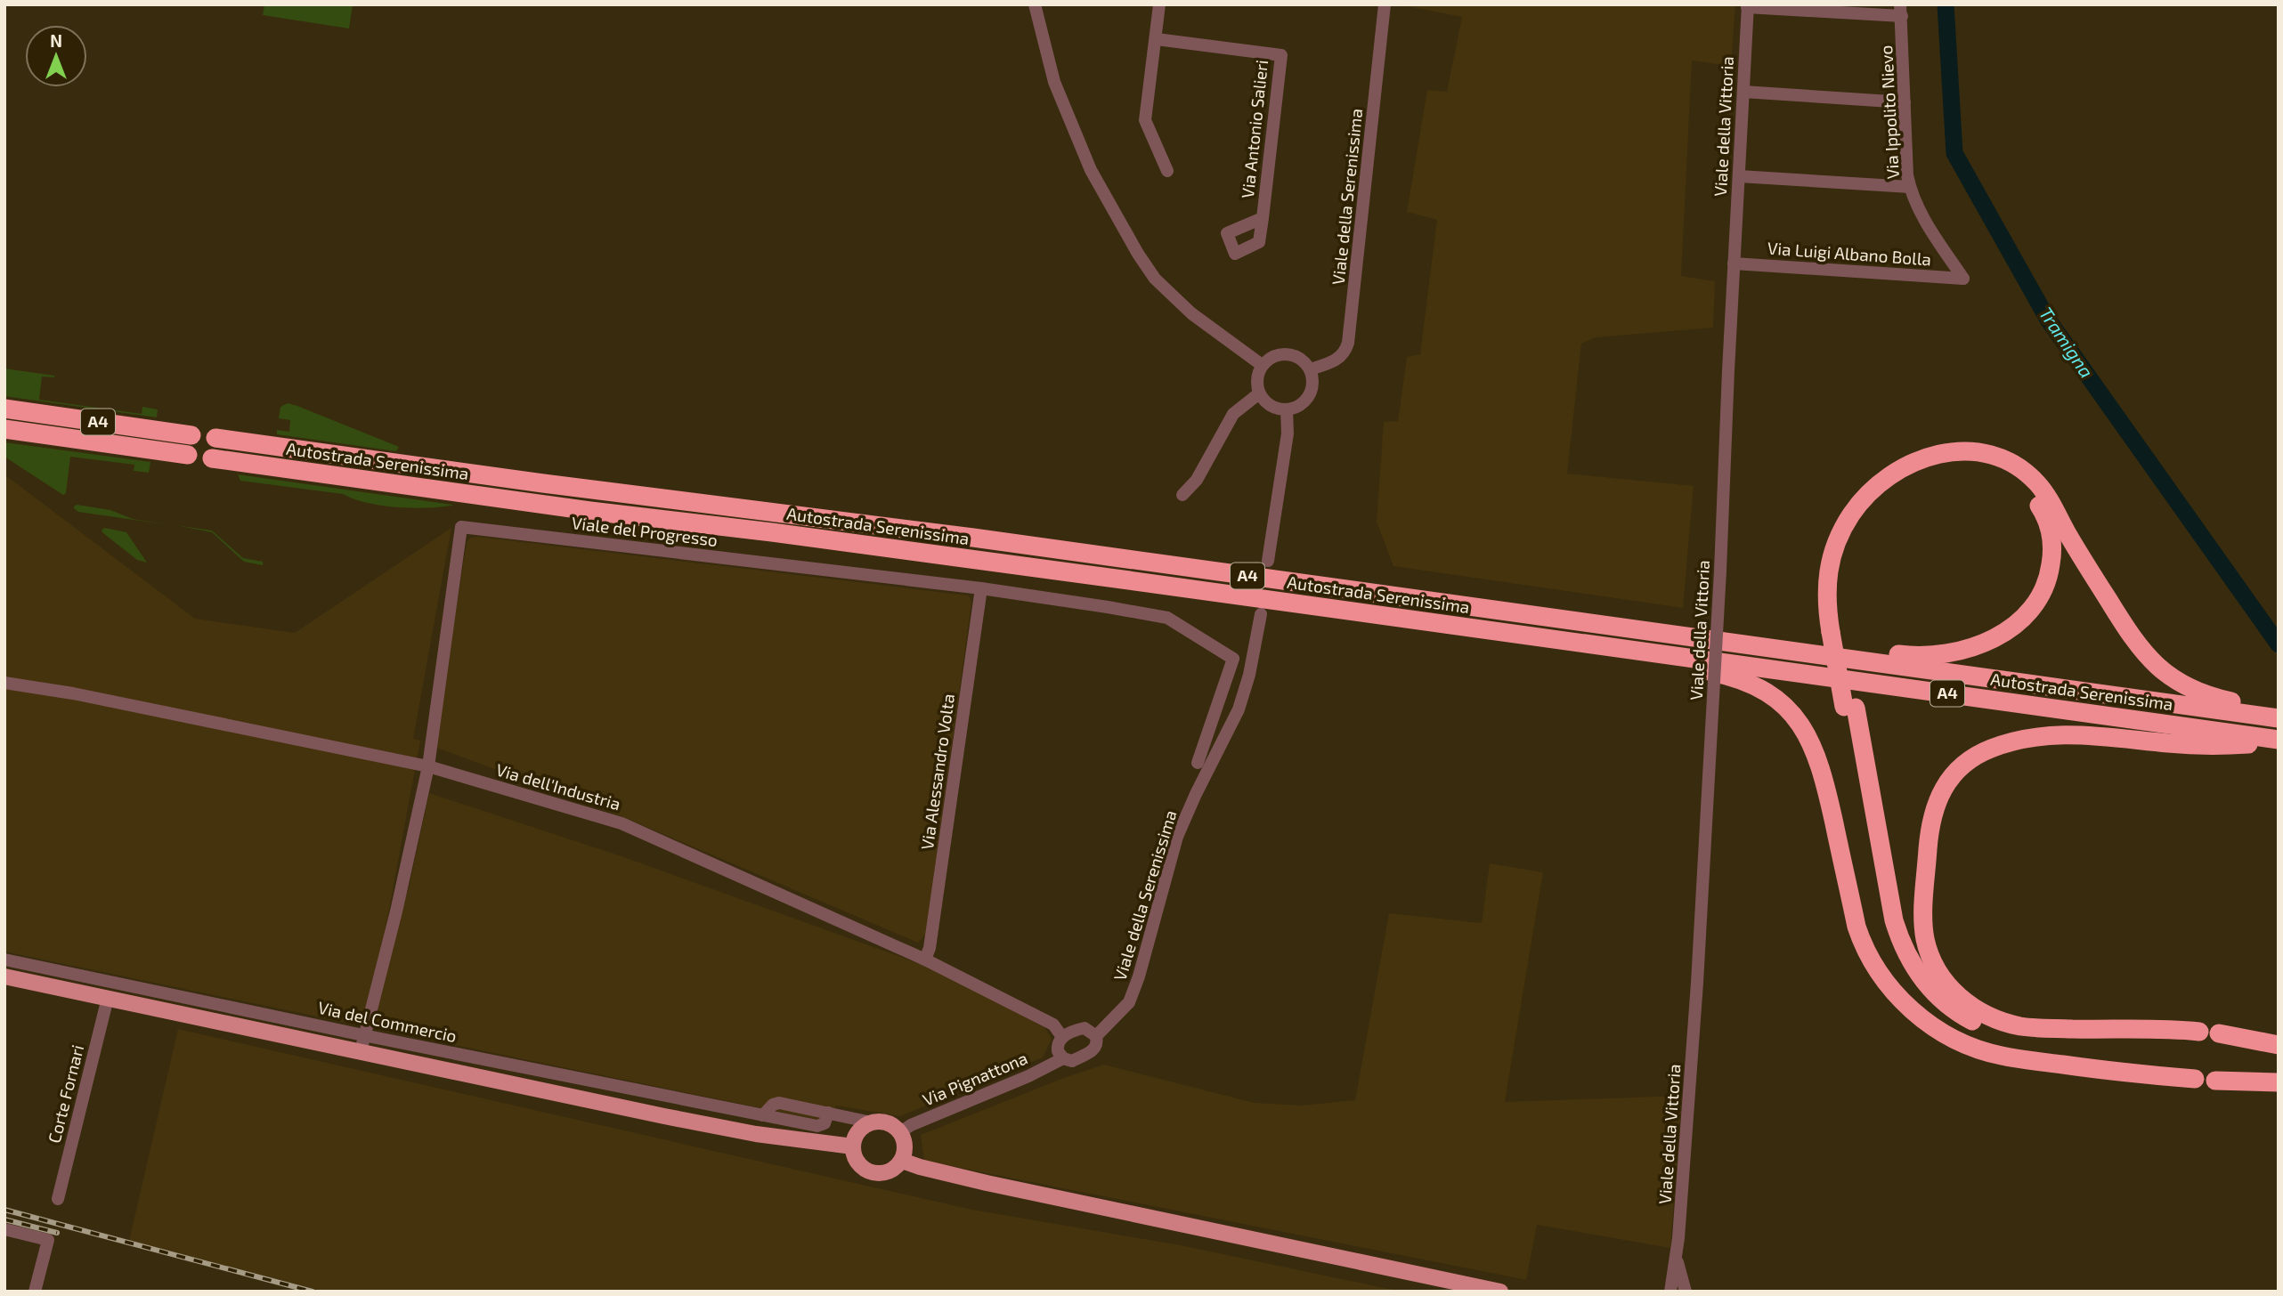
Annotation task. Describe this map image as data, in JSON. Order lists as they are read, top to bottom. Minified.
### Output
{"streets":{"highway":["A4","Autostrada Serenissima"],"street":["Via Ippolito Nievo","Viale della Vittoria","Via Antonio Salieri","Viale della Serenissima","Via Luigi Albano Bolla","Viale del Progresso","Via Alessandro Volta","Via dell'Industria","Via del Commercio","Via Pignattona","Corte Fornari"]},"crossings":[["Via Ippolito Nievo","Via Luigi Albano Bolla"],["Viale della Vittoria","Via Luigi Albano Bolla"],["Viale della Serenissima","Via dell'Industria"],["Viale della Serenissima","Via Pignattona"],["Viale del Progresso","Via Alessandro Volta"],["Viale del Progresso","Via dell'Industria"],["Viale del Progresso","Via del Commercio"],["Via Alessandro Volta","Via dell'Industria"],["Via dell'Industria","Via Pignattona"],["Via del Commercio","Via Pignattona"]],"water":["Tramigna"],"north":"top"}
